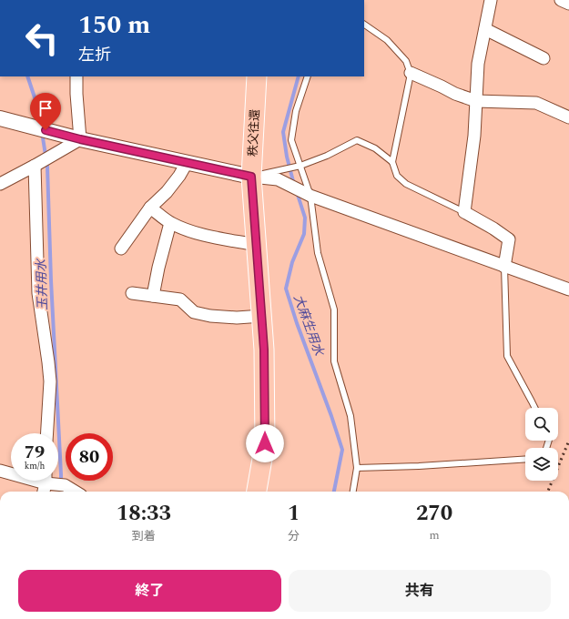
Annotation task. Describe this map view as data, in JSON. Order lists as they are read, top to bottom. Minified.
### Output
{"streets":{"highway":["秩父往還"]},"water":["玉井用水","大麻生用水"],"page":{"turn":["150 m","左折"],"speed":"79 km/h","limit":"80","eta":["18:33","到着","1","分","270","m"],"buttons":["終了","共有"]}}
